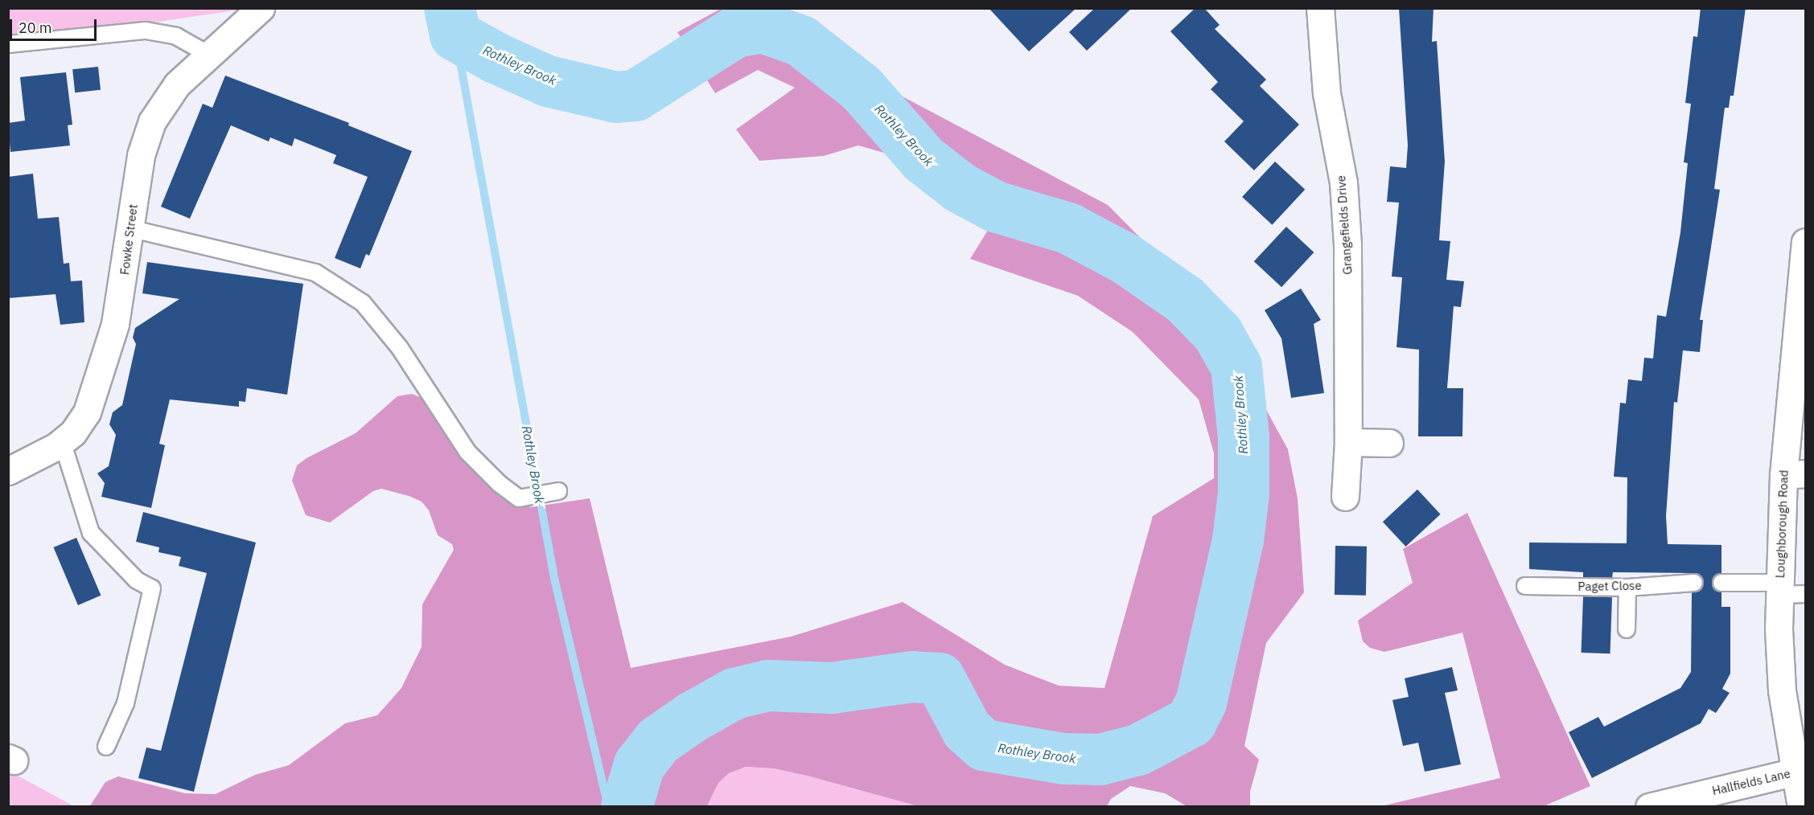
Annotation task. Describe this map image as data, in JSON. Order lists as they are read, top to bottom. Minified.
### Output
{"streets":{"street":["Grangefields Drive","Fowke Street","Loughborough Road","Hallfields Lane"],"lane":["Paget Close"]},"crossings":[["Loughborough Road","Hallfields Lane"]],"water":["Rothley Brook"],"scale_bar":"20 m"}
